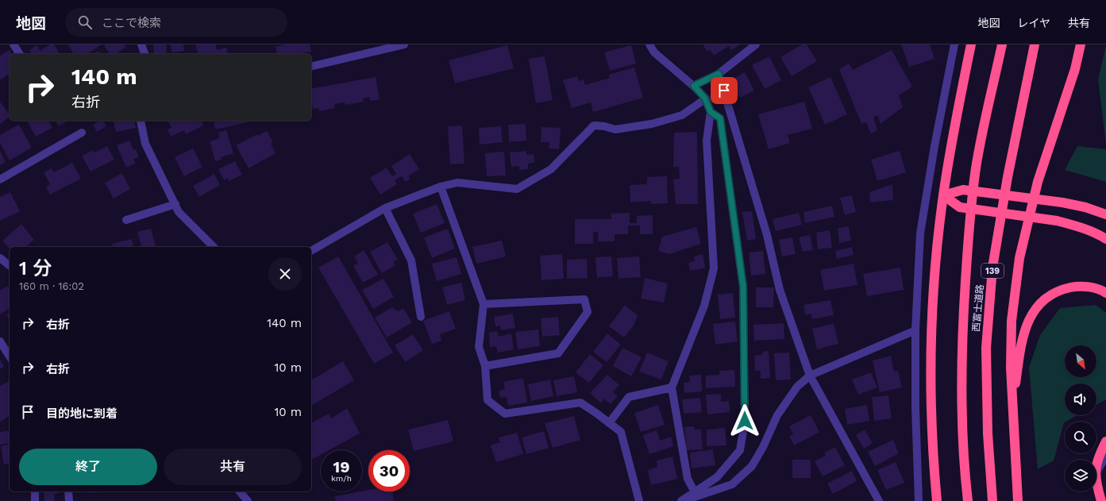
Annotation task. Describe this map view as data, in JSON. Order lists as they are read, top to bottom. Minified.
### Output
{"streets":{"highway":["139","西富士道路"]},"north":"bottom right","page":{"header":"地図","search":"ここで検索","nav":["地図","レイヤ","共有"],"turn":["140 m","右折"],"heading":["1 分","160 m · 16:02"],"list":[{"name":"右折","value":"140 m"},{"name":"右折","value":"10 m"},{"name":"目的地に到着","value":"10 m"}],"buttons":["終了","共有"],"speed":"19 km/h","limit":"30"}}
